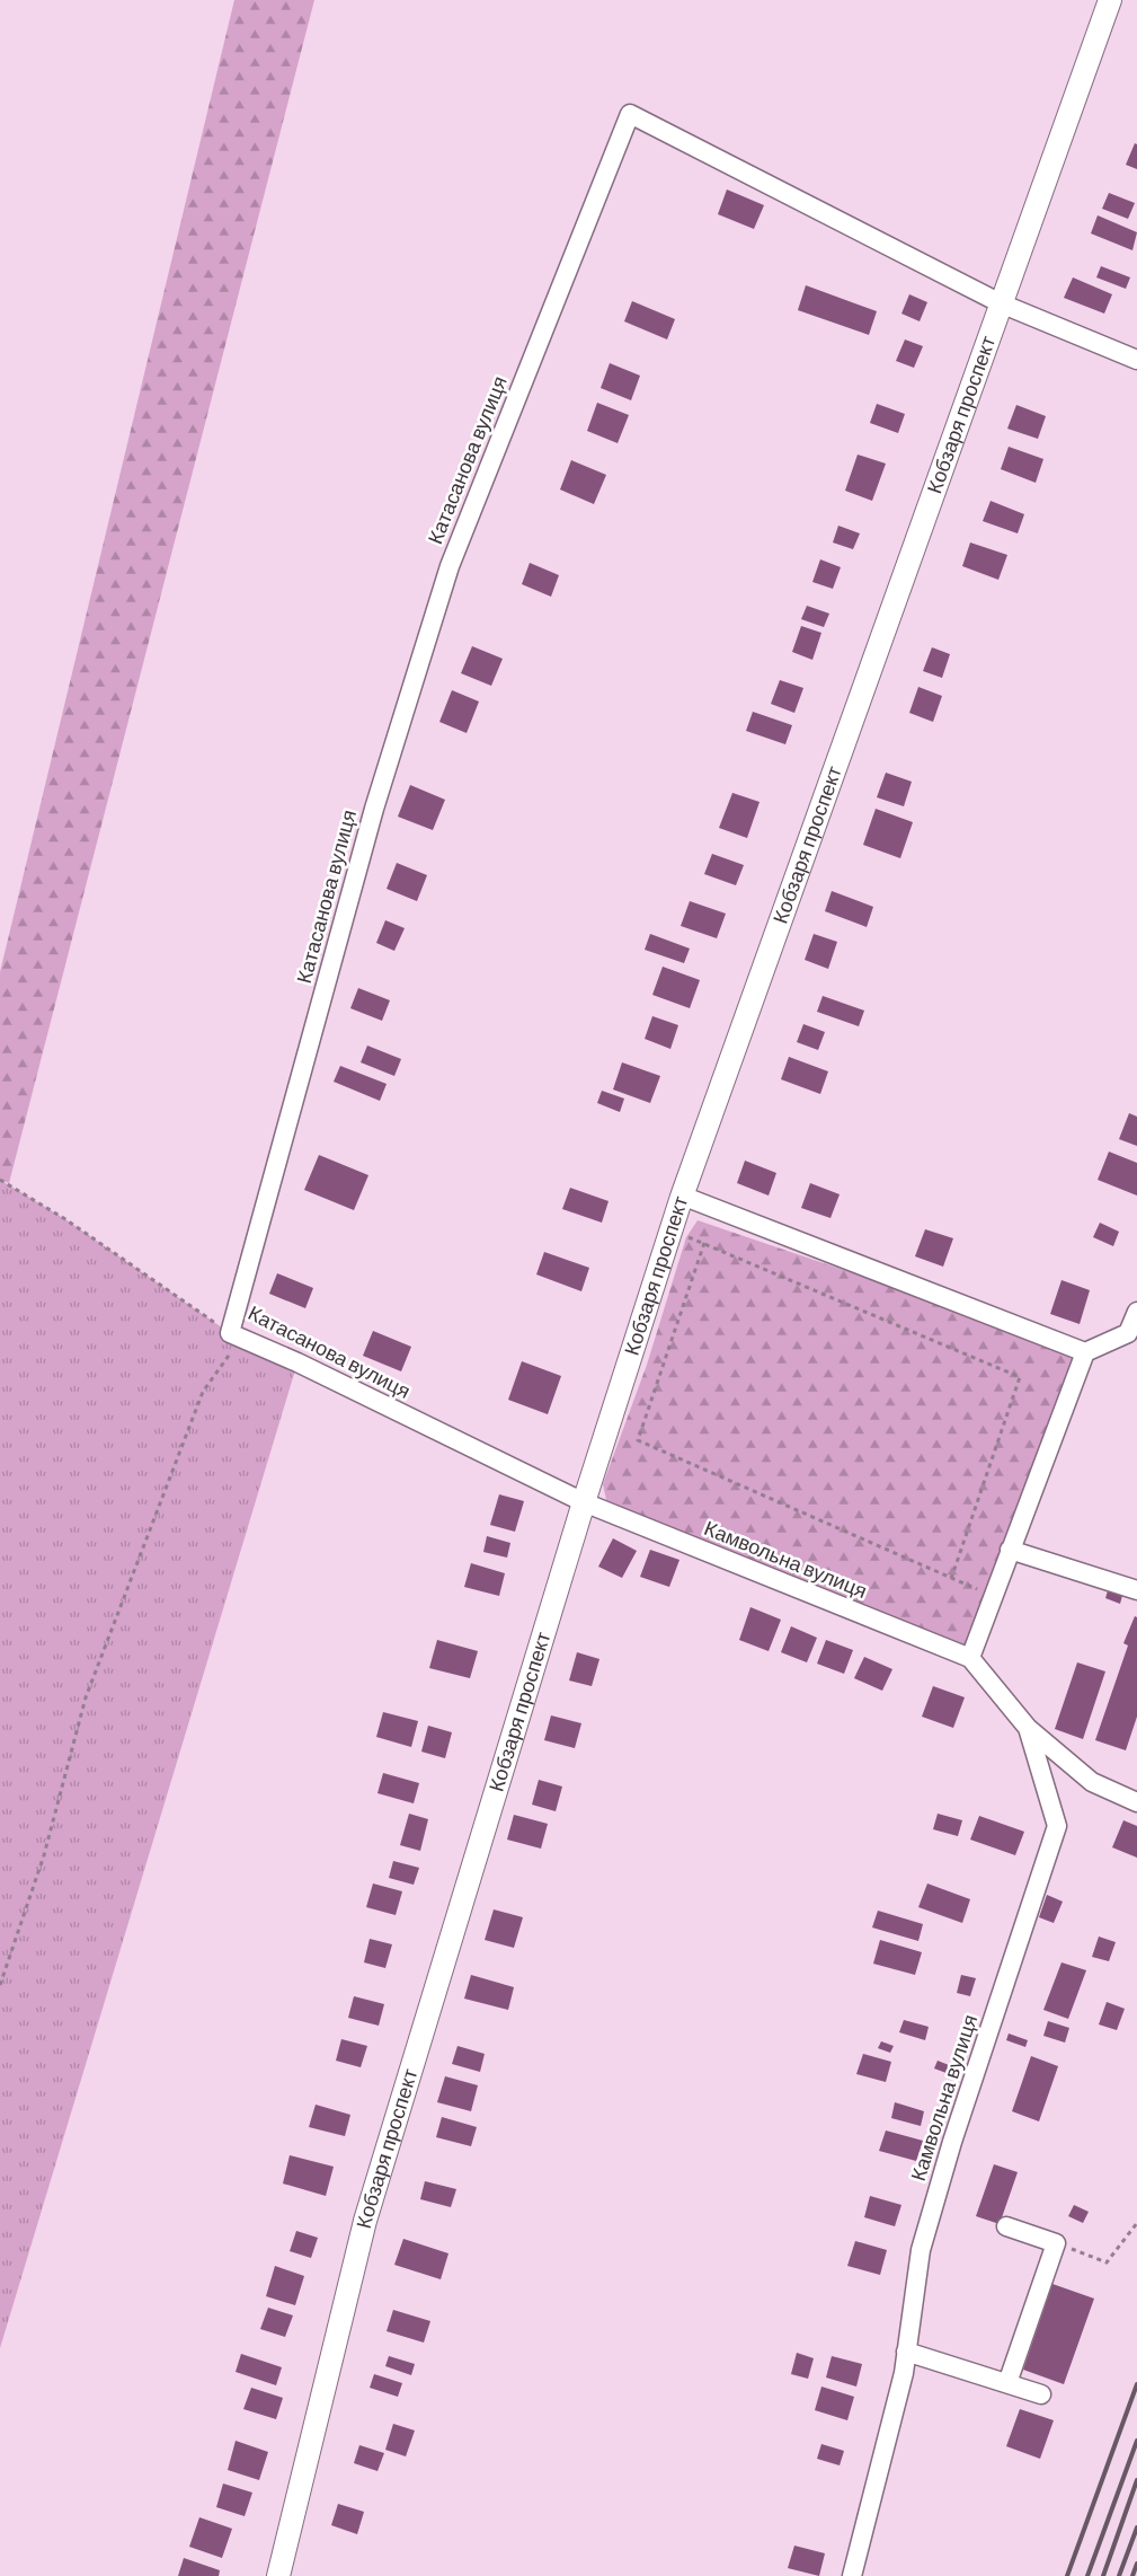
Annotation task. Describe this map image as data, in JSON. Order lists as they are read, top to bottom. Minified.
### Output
{"streets":{"main road":["Кобзаря проспект"],"street":["Катасанова вулиця","Камвольна вулиця"]},"crossings":[["Кобзаря проспект","Катасанова вулиця"],["Кобзаря проспект","Камвольна вулиця"],["Катасанова вулиця","Камвольна вулиця"]]}
